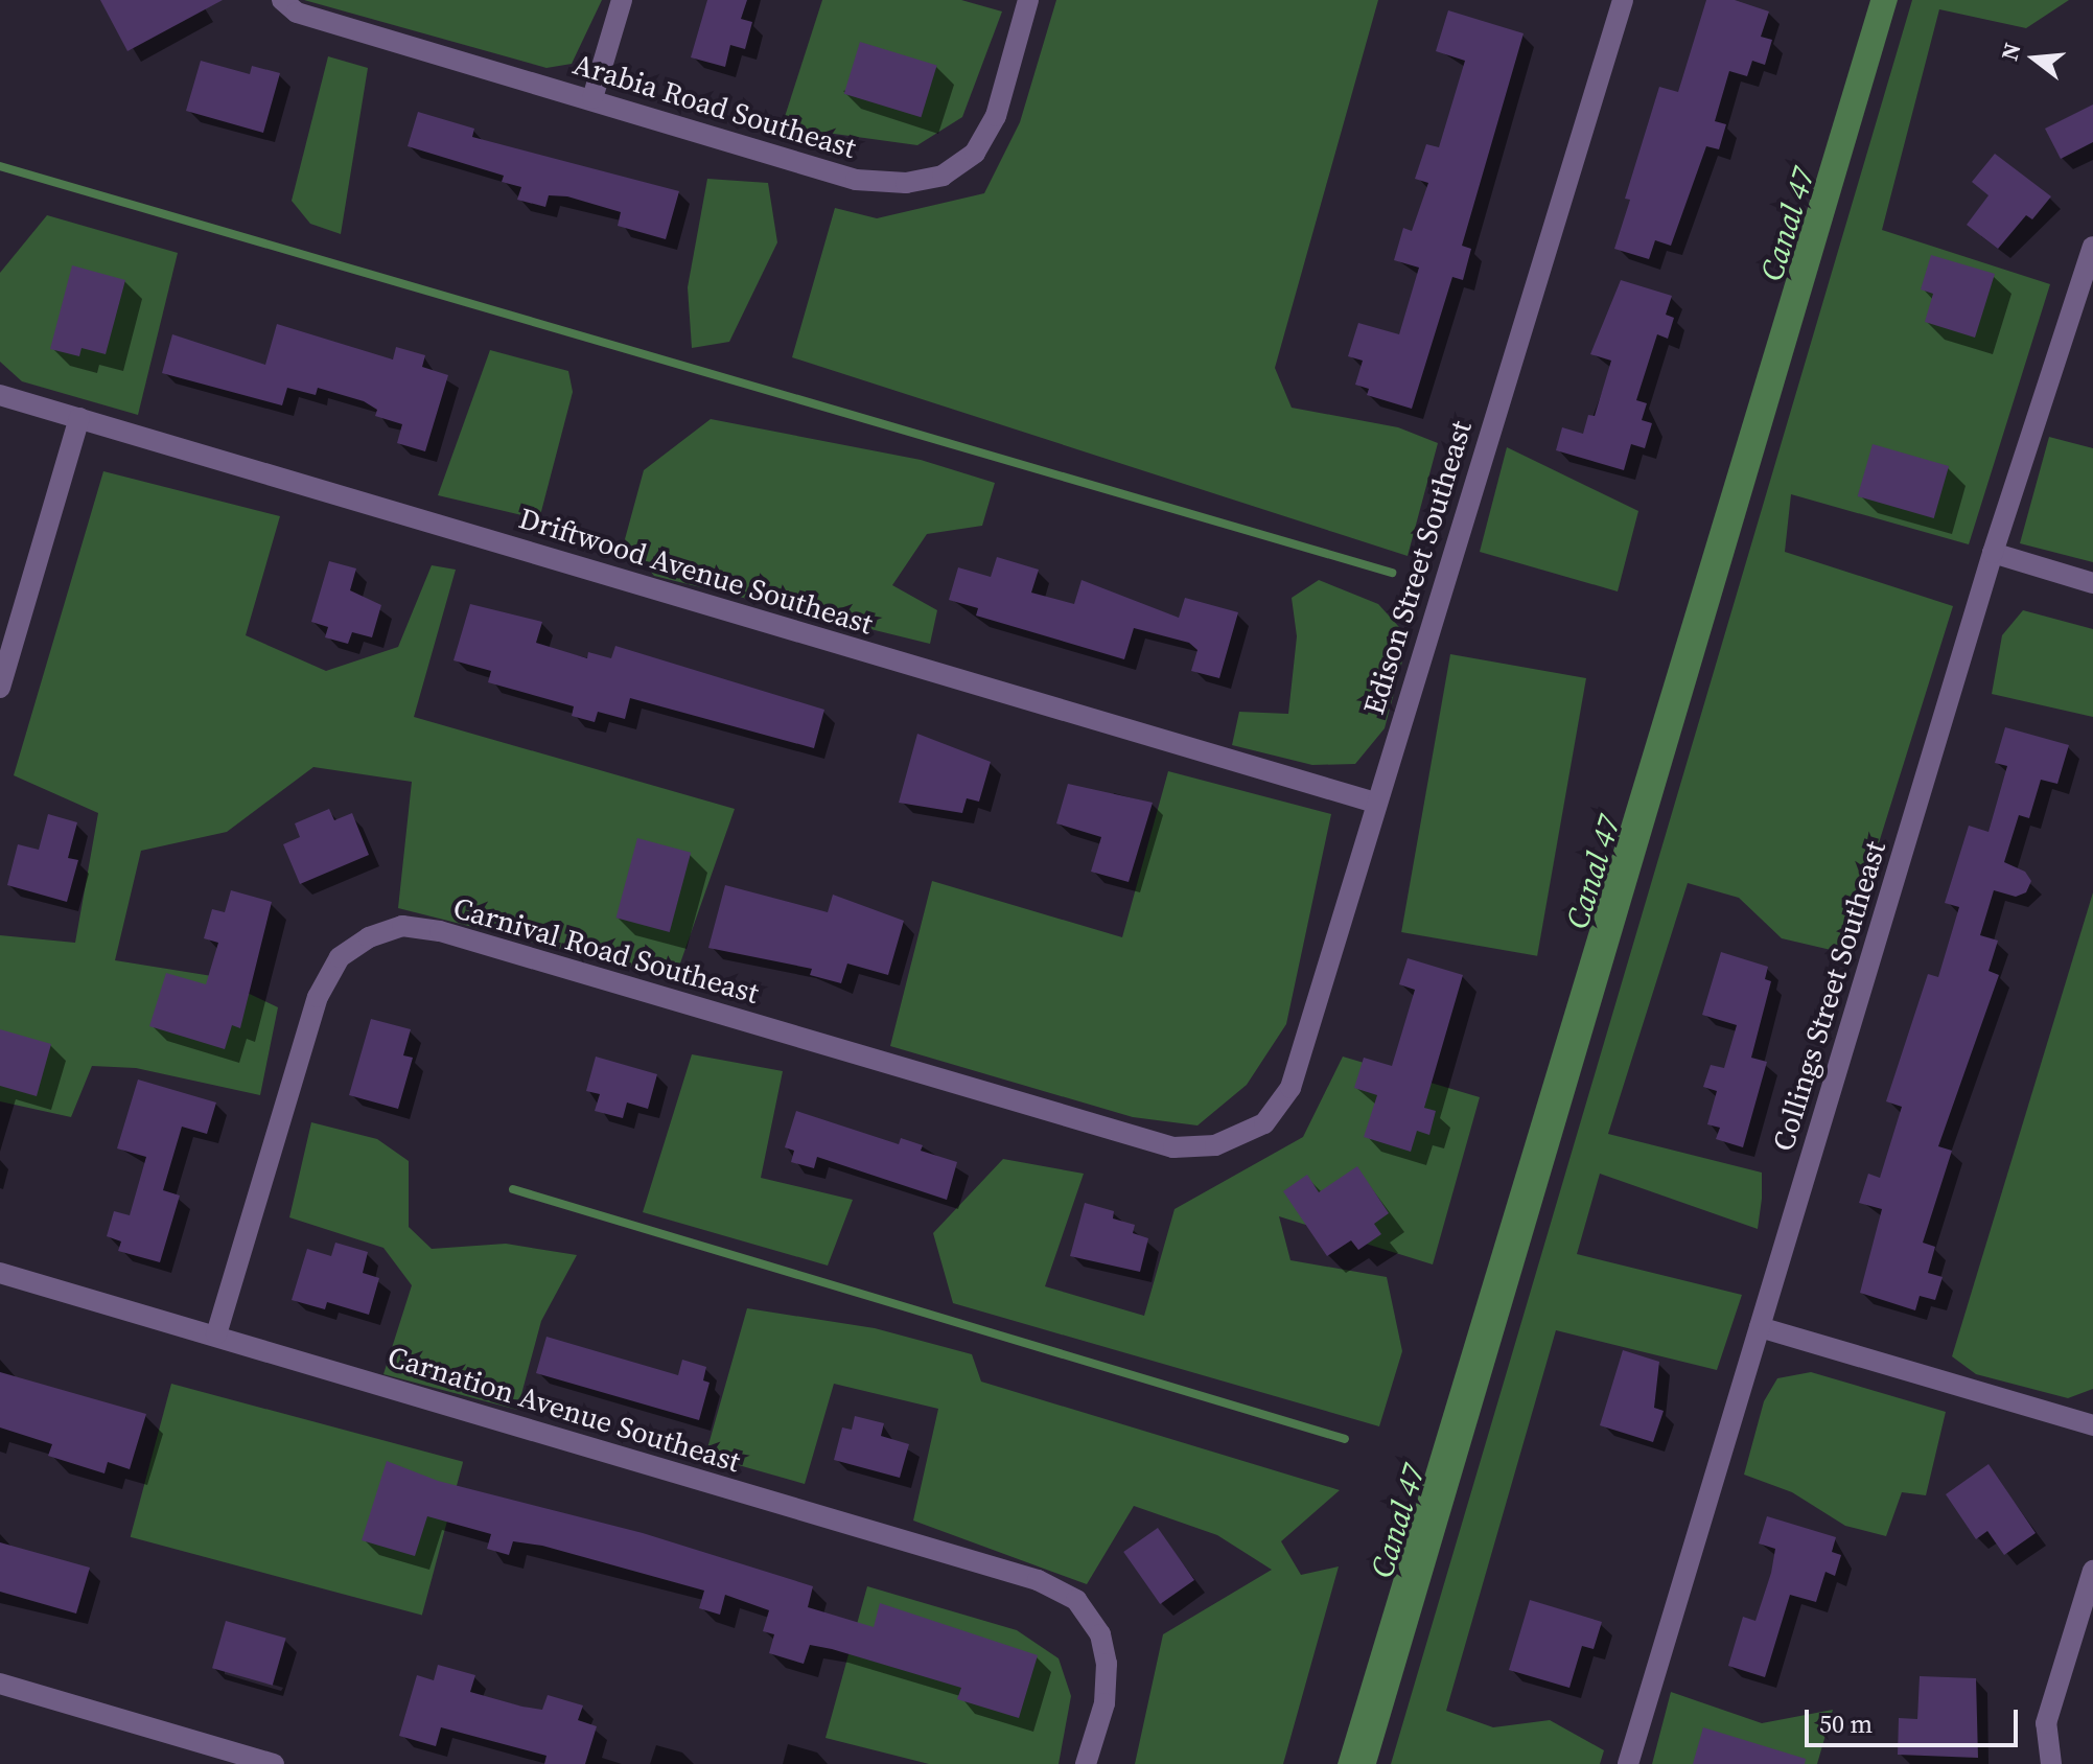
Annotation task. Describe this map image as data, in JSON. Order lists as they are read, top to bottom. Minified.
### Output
{"streets":{"street":["Arabia Road Southeast","Edison Street Southeast","Driftwood Avenue Southeast","Carnival Road Southeast","Collings Street Southeast","Carnation Avenue Southeast"]},"crossings":[["Edison Street Southeast","Driftwood Avenue Southeast"],["Edison Street Southeast","Carnival Road Southeast"],["Carnival Road Southeast","Carnation Avenue Southeast"]],"water":["Canal 47"],"scale_bar":"50 m","north":"left"}
